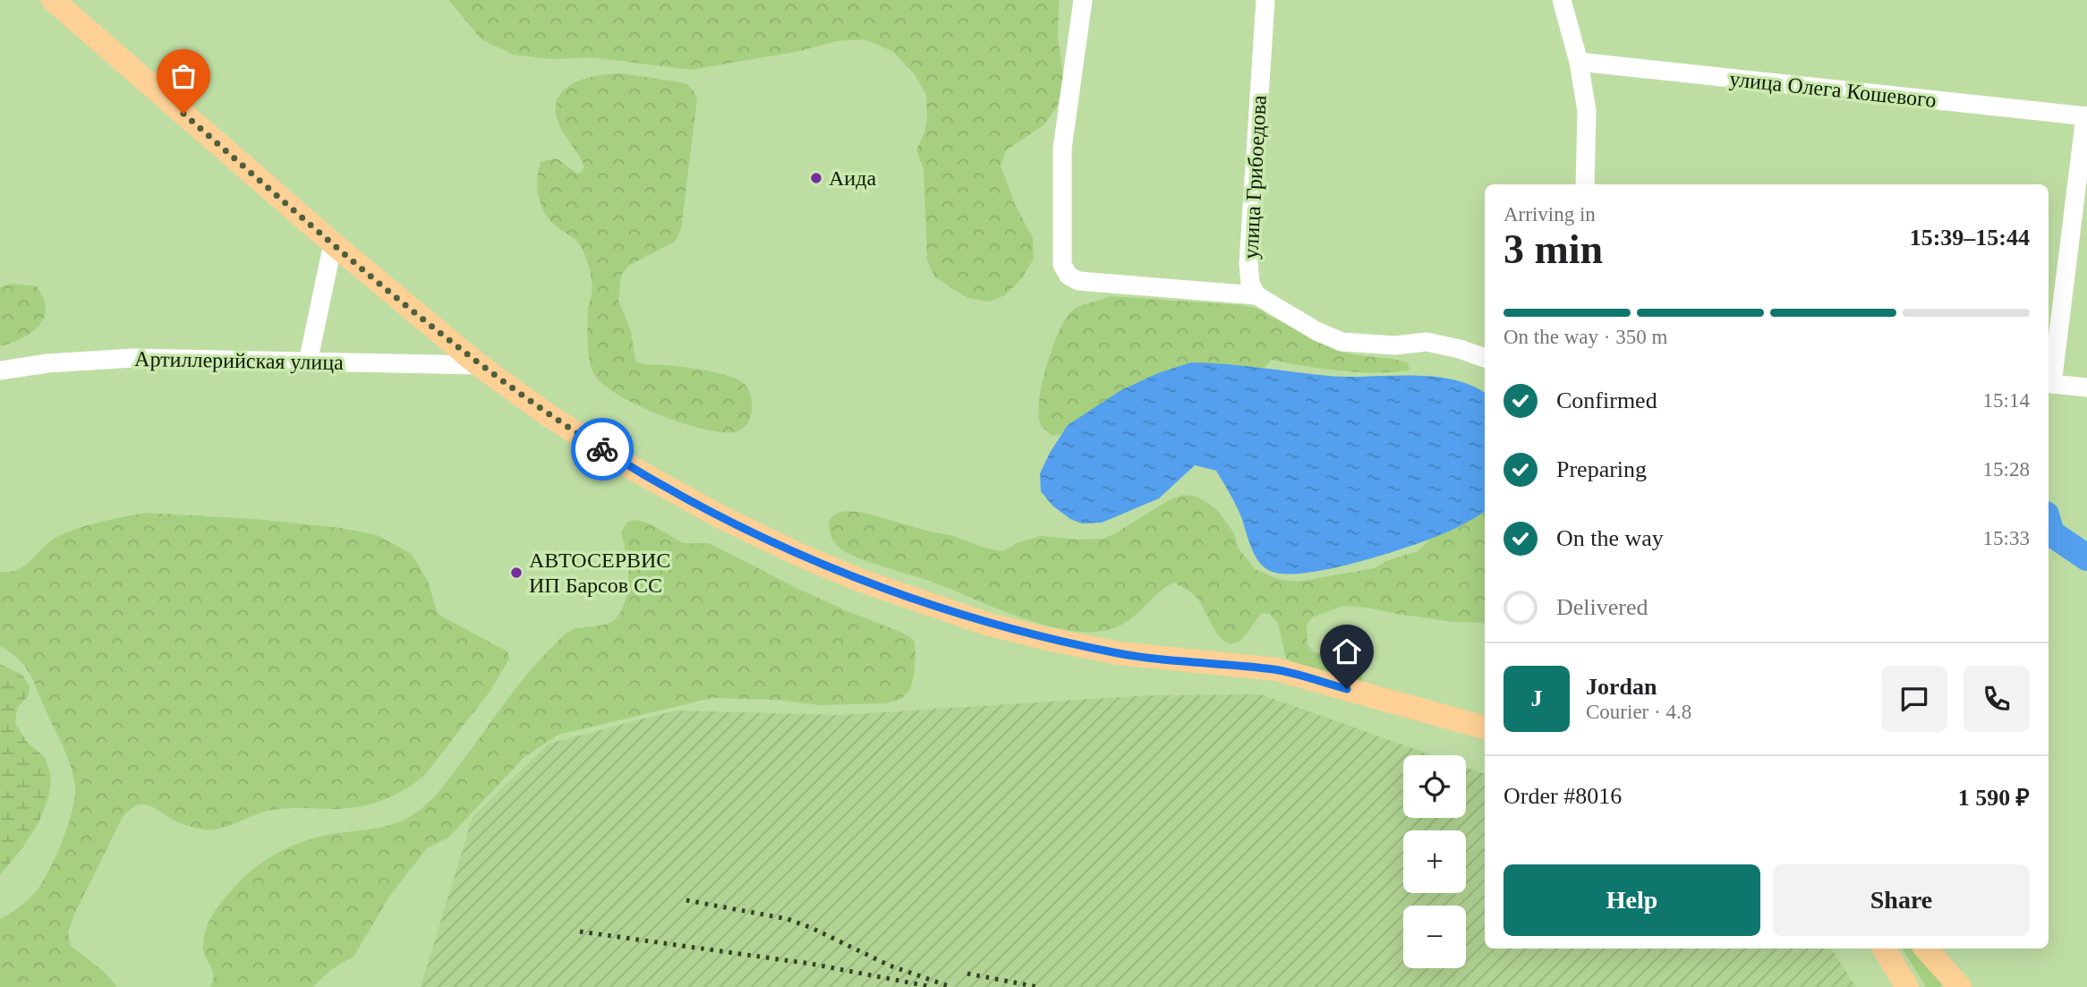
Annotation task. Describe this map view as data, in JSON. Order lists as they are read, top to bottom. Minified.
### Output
{"streets":{"street":["улица Олега Кошевого","улица Грибоедова","Артиллерийская улица"]},"places":["Аида","АВТОСЕРВИС ИП Барсов СС"],"page":{"heading":["3 min","Arriving in","15:39–15:44"],"panel":["Jordan","Courier · 4.8","Order #8016","1 590 ₽"],"bar":"On the way · 350 m","list":[["Confirmed","15:14"],["Preparing","15:28"],["On the way","15:33"],"Delivered"],"round":"J","map_buttons":["+","−"],"buttons":["Help","Share"]}}
